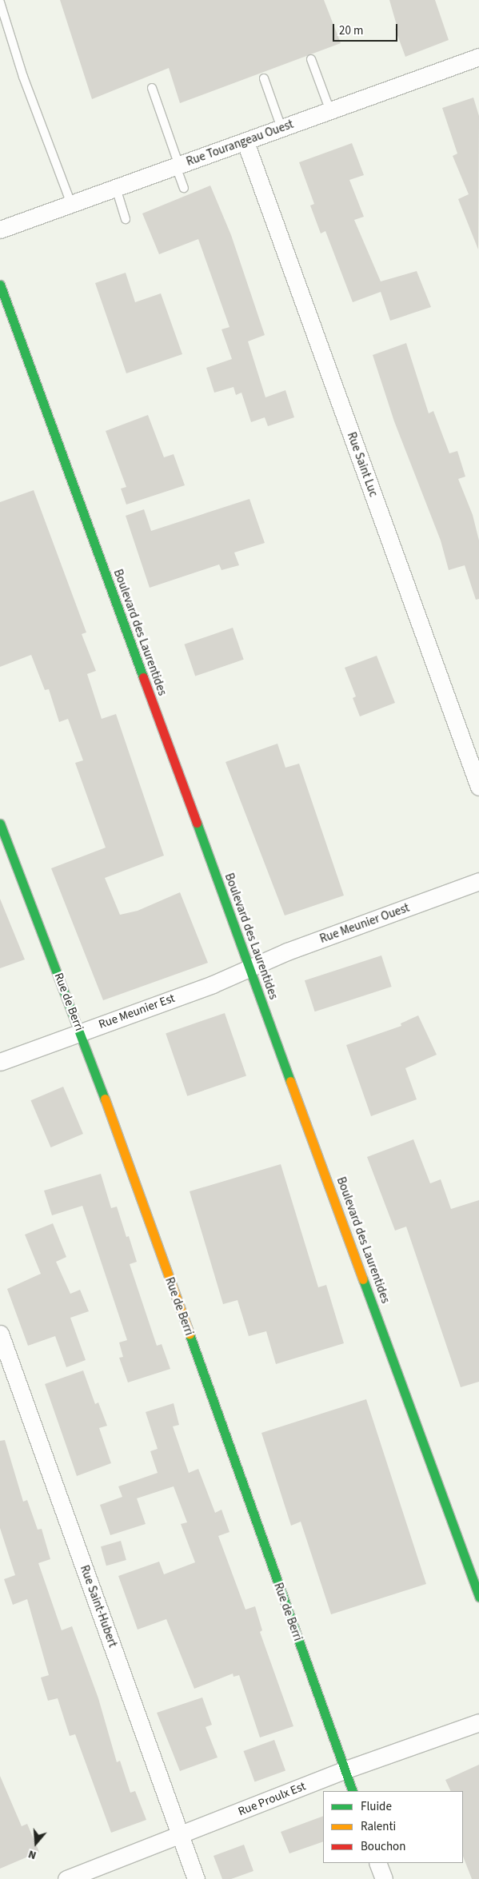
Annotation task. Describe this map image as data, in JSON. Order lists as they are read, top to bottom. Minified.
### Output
{"streets":{"main road":["Boulevard des Laurentides","Rue de Berri"],"street":["Rue Tourangeau Ouest","Rue Saint Luc","Rue Meunier Ouest","Rue Meunier Est","Rue Saint-Hubert","Rue Proulx Est"]},"crossings":[["Rue Tourangeau Ouest","Rue Saint Luc"],["Boulevard des Laurentides","Rue Meunier Ouest"],["Boulevard des Laurentides","Rue Meunier Est"],["Rue Meunier Ouest","Rue Meunier Est"],["Rue de Berri","Rue Meunier Est"],["Rue de Berri","Rue Proulx Est"],["Rue Saint-Hubert","Rue Proulx Est"]],"legend":["Fluide","Ralenti","Bouchon"],"scale_bar":"20 m","north":"bottom"}
